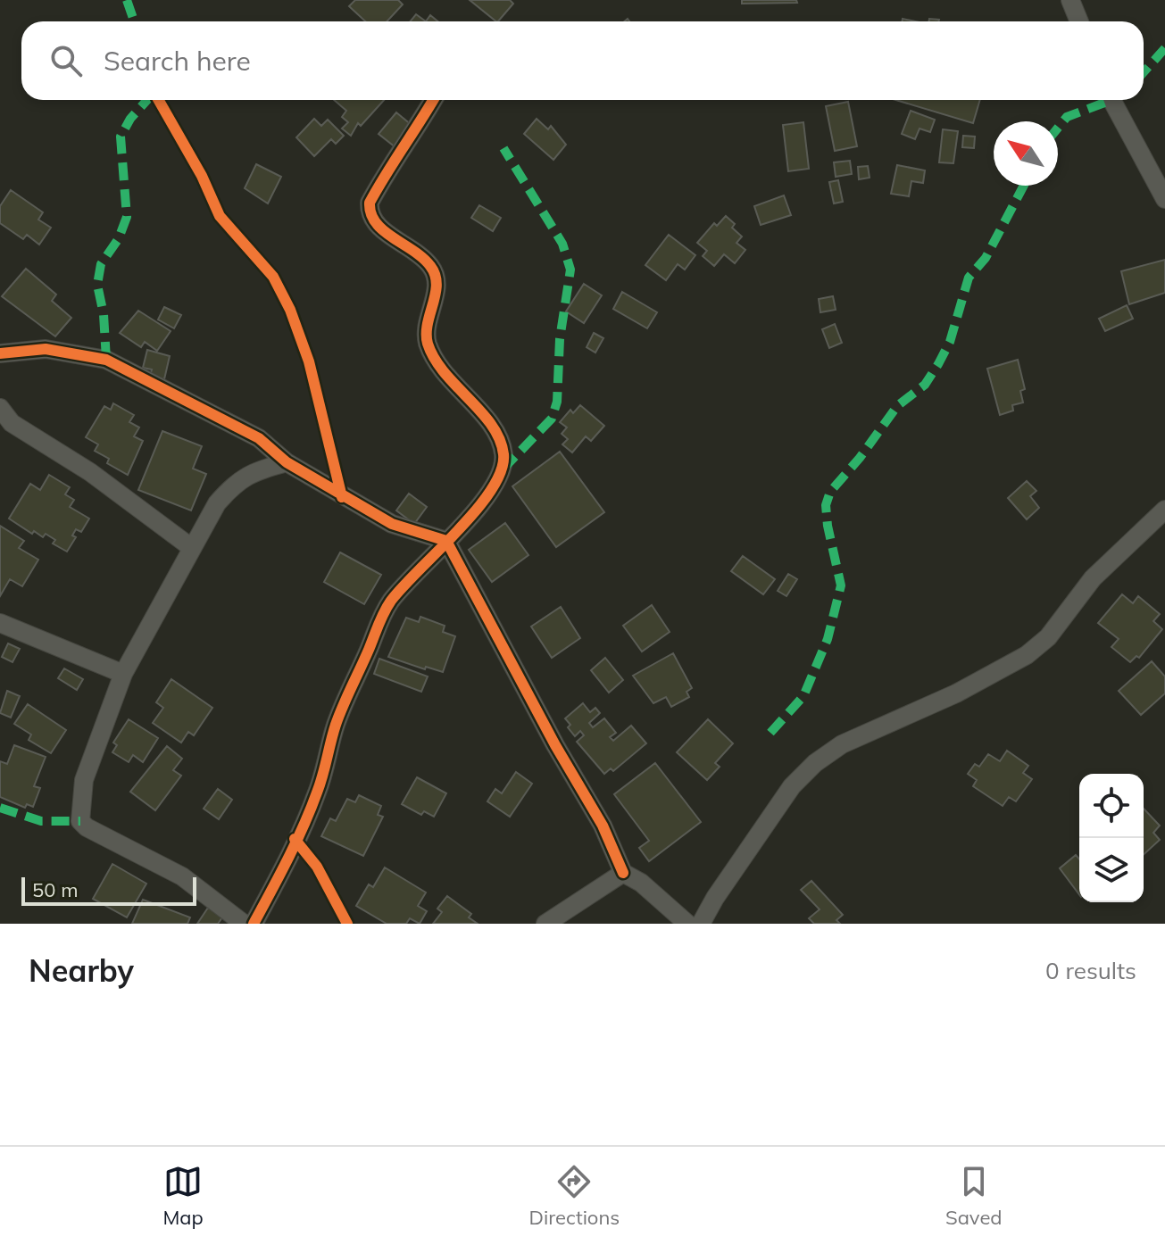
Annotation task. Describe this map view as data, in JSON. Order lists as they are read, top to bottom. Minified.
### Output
{"scale_bar":"50 m","north":"top left","page":{"search":"Search here","scale":"50 m","heading":["Nearby","0 results"],"nav":["Map","Directions","Saved"]}}
